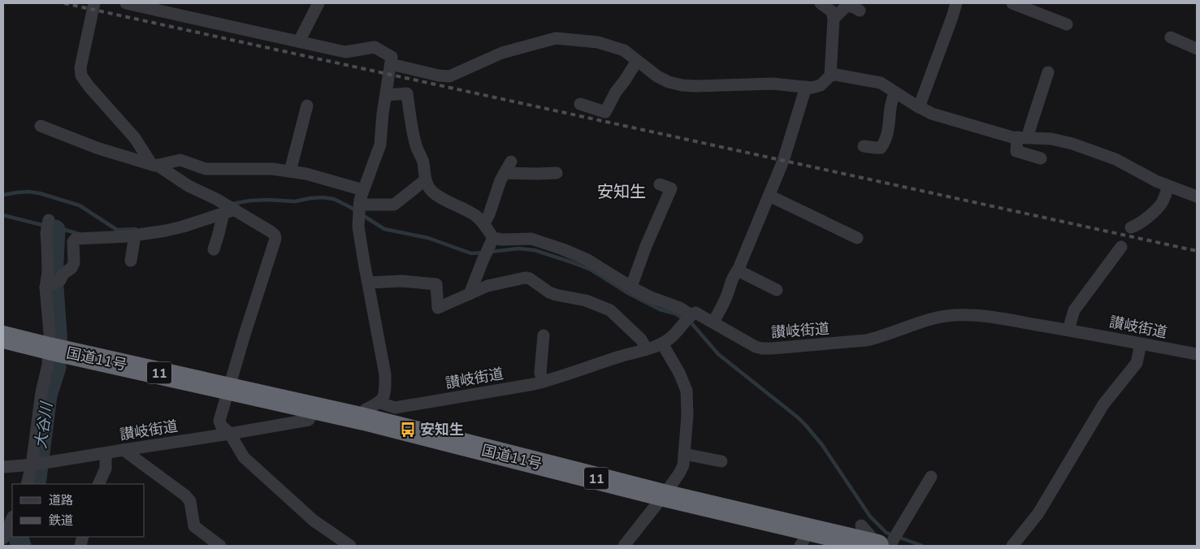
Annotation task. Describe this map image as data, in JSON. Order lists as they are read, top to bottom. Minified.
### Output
{"streets":{"highway":["国道11号","11"],"street":["讃岐街道"]},"crossings":[["讃岐街道","国道11号"]],"districts":["安知生"],"water":["大谷川"],"places":{"bus stop":["安知生"]},"legend":["道路","鉄道"]}
